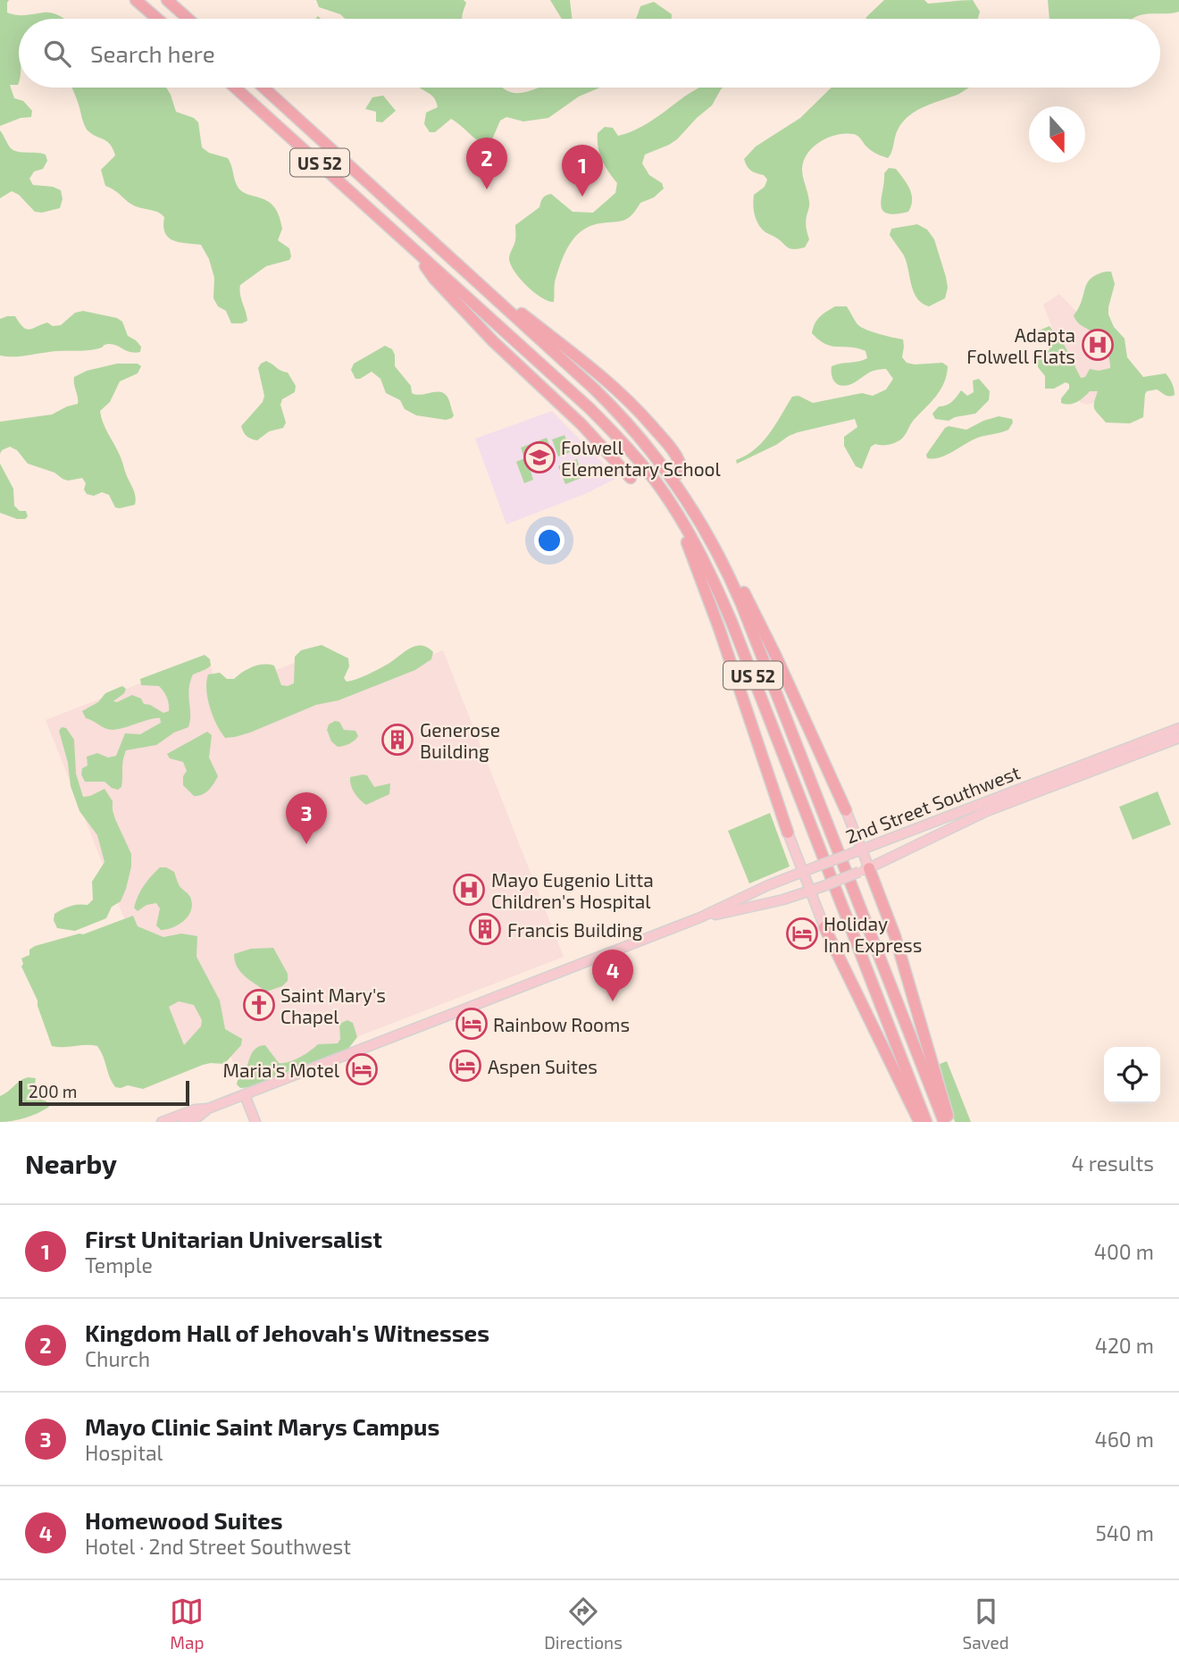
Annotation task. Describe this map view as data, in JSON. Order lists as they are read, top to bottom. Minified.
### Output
{"streets":{"highway":["US 52"],"main road":["2nd Street Southwest"]},"places":{"hospital":["Adapta Folwell Flats","Mayo Eugenio Litta Children's Hospital"],"school or university":["Folwell Elementary School"],"building":["Generose Building","Francis Building"],"hotel":["Holiday Inn Express","Rainbow Rooms","Aspen Suites","Maria's Motel"],"church":["Saint Mary's Chapel"]},"scale_bar":"200 m","north":"bottom","page":{"search":"Search here","pins":["2","1","3","4"],"scale":"200 m","heading":["Nearby","4 results"],"list":[{"mark":"1","name":"First Unitarian Universalist","note":"Temple","value":"400 m"},{"mark":"2","name":"Kingdom Hall of Jehovah's Witnesses","note":"Church","value":"420 m"},{"mark":"3","name":"Mayo Clinic Saint Marys Campus","note":"Hospital","value":"460 m"},{"mark":"4","name":"Homewood Suites","note":"Hotel · 2nd Street Southwest","value":"540 m"}],"nav":["Map","Directions","Saved"]}}
